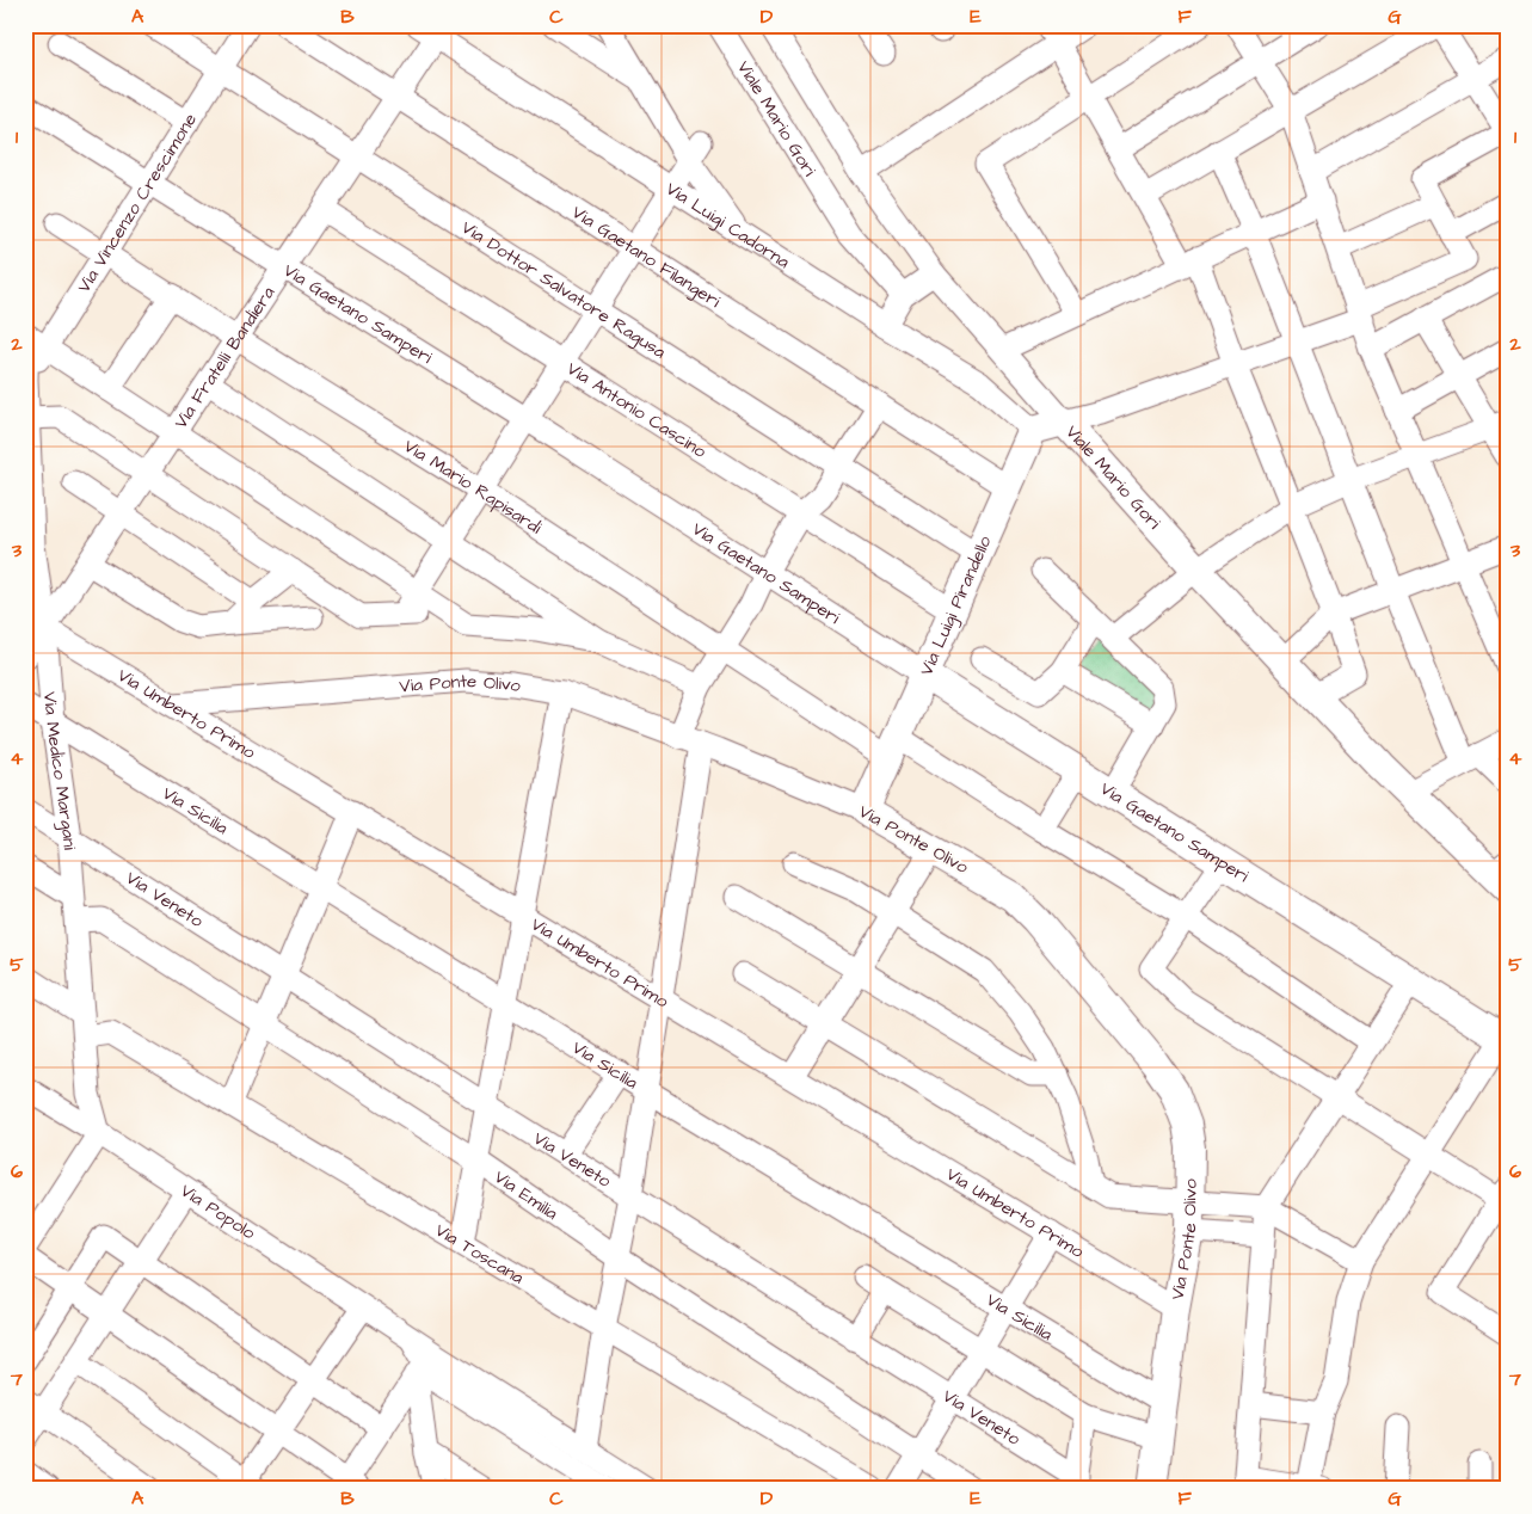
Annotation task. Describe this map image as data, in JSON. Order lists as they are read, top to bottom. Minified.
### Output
{"streets":{"main road":["Viale Mario Gori","Via Gaetano Samperi","Via Luigi Pirandello","Via Ponte Olivo"],"street":["Via Vincenzo Crescimone","Via Luigi Cadorna","Via Gaetano Filangeri","Via Dottor Salvatore Ragusa","Via Fratelli Bandiera","Via Antonio Cascino","Via Mario Rapisardi","Via Umberto Primo","Via Medico Margani","Via Sicilia","Via Veneto","Via Emilia","Via Popolo","Via Toscana"]},"crossings":[["Via Vincenzo Crescimone","Via Dottor Salvatore Ragusa"],["Via Vincenzo Crescimone","Via Gaetano Samperi"],["Via Vincenzo Crescimone","Via Mario Rapisardi"],["Via Vincenzo Crescimone","Via Medico Margani"],["Via Luigi Cadorna","Via Fratelli Bandiera"],["Via Luigi Cadorna","Via Luigi Pirandello"],["Via Gaetano Filangeri","Via Fratelli Bandiera"],["Via Gaetano Filangeri","Via Luigi Pirandello"],["Via Dottor Salvatore Ragusa","Via Fratelli Bandiera"],["Via Dottor Salvatore Ragusa","Via Luigi Pirandello"],["Via Gaetano Samperi","Via Fratelli Bandiera"],["Via Gaetano Samperi","Via Luigi Pirandello"],["Via Fratelli Bandiera","Via Antonio Cascino"],["Via Fratelli Bandiera","Via Mario Rapisardi"],["Via Fratelli Bandiera","Via Umberto Primo"],["Via Fratelli Bandiera","Via Medico Margani"],["Via Antonio Cascino","Via Luigi Pirandello"],["Via Mario Rapisardi","Via Luigi Pirandello"],["Via Luigi Pirandello","Via Ponte Olivo"],["Via Ponte Olivo","Via Umberto Primo"],["Via Ponte Olivo","Via Sicilia"],["Via Umberto Primo","Via Medico Margani"],["Via Medico Margani","Via Sicilia"],["Via Medico Margani","Via Veneto"],["Via Medico Margani","Via Emilia"],["Via Medico Margani","Via Popolo"],["Via Medico Margani","Via Toscana"]],"grid":{"columns":["A","B","C","D","E","F","G"],"rows":["1","2","3","4","5","6","7"]}}
